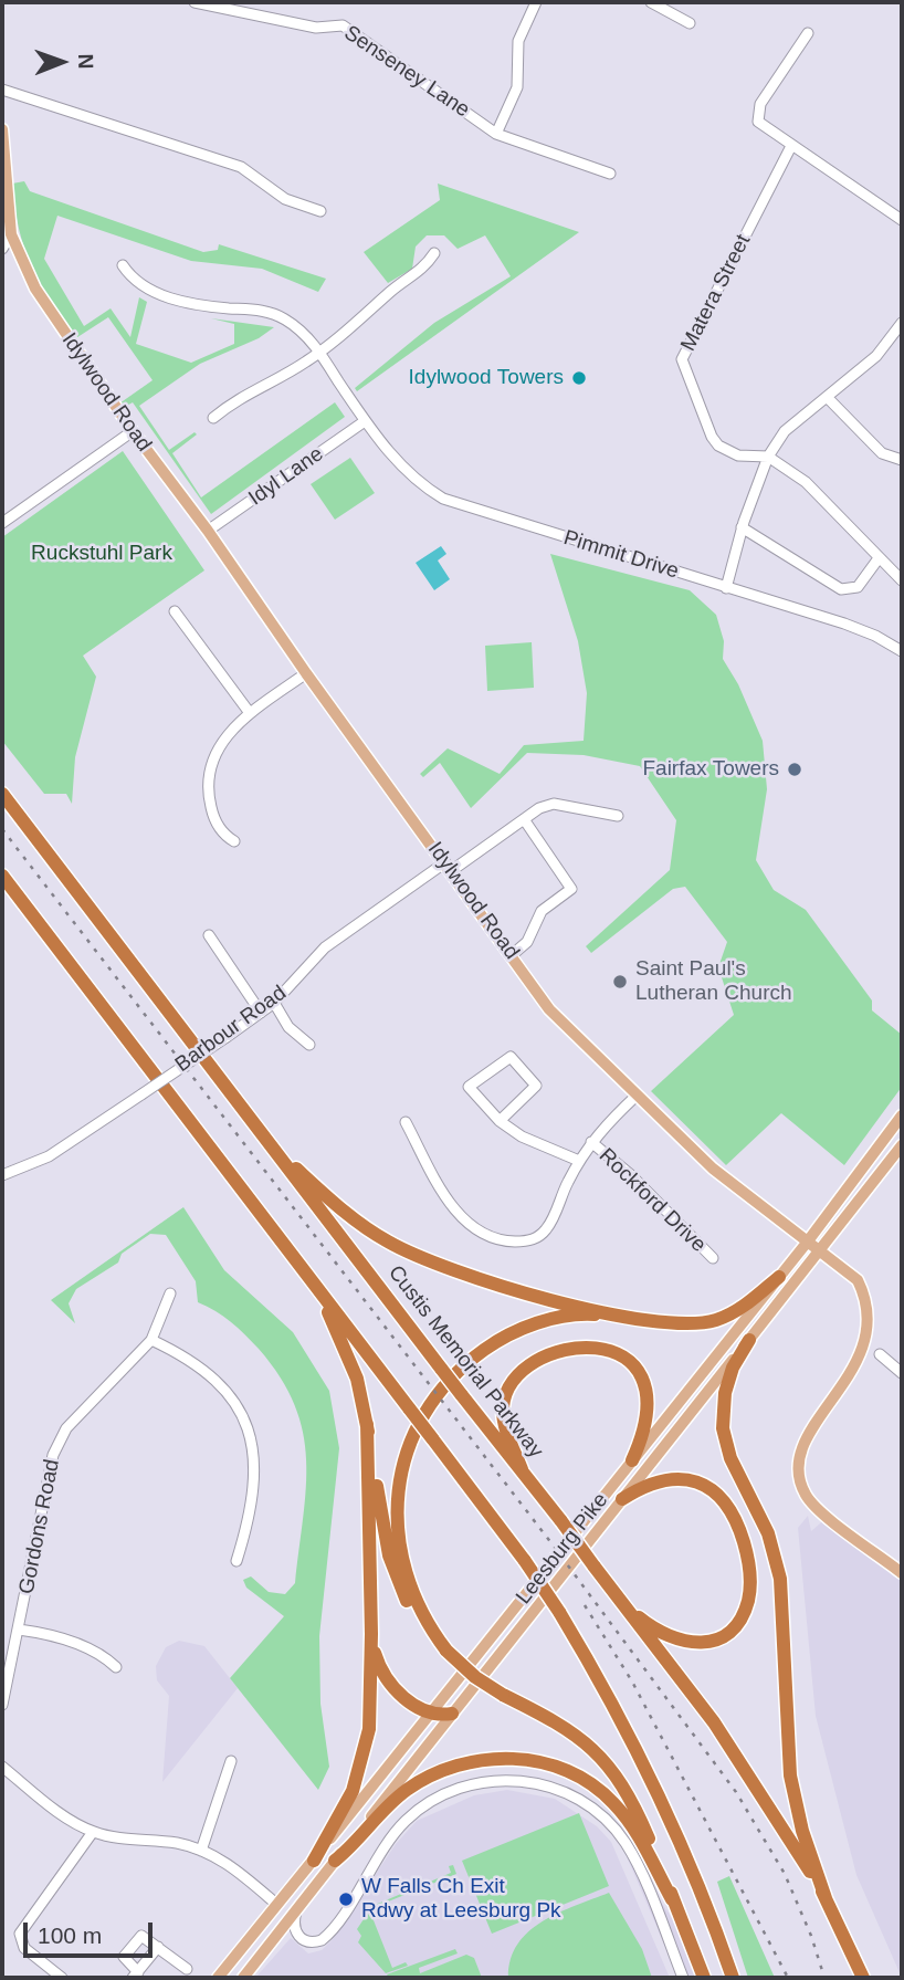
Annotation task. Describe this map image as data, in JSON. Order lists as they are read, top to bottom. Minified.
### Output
{"streets":{"highway":["Custis Memorial Parkway"],"main road":["Idylwood Road","Leesburg Pike"],"street":["Senseney Lane","Matera Street","Idyl Lane","Pimmit Drive","Barbour Road","Rockford Drive","Gordons Road"]},"crossings":[["Idylwood Road","Idyl Lane"],["Idylwood Road","Barbour Road"],["Idylwood Road","Leesburg Pike"],["Idyl Lane","Pimmit Drive"]],"parks":["Ruckstuhl Park"],"places":["Idylwood Towers","Fairfax Towers","Saint Paul's Lutheran Church","W Falls Ch Exit Rdwy at Leesburg Pk"],"scale_bar":"100 m","north":"right"}
